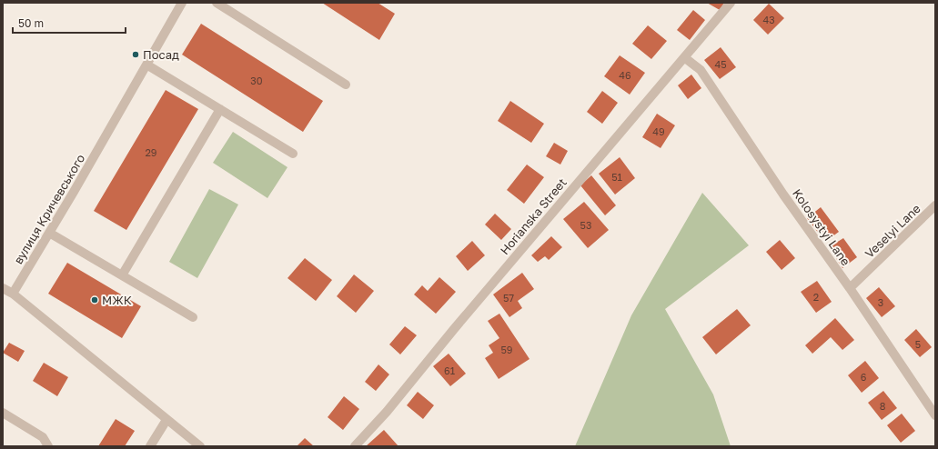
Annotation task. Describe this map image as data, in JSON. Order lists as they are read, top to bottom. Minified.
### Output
{"streets":{"street":["вулиця Кричевського","Horianska Street","Kolosystyi Lane","Veselyi Lane"]},"crossings":[["Horianska Street","Kolosystyi Lane"],["Kolosystyi Lane","Veselyi Lane"]],"places":["Посад","МЖК"],"house_numbers":["43","45","46","30","49","29","51","53","2","57","3","5","59","61","6","8"],"scale_bar":"50 m"}
